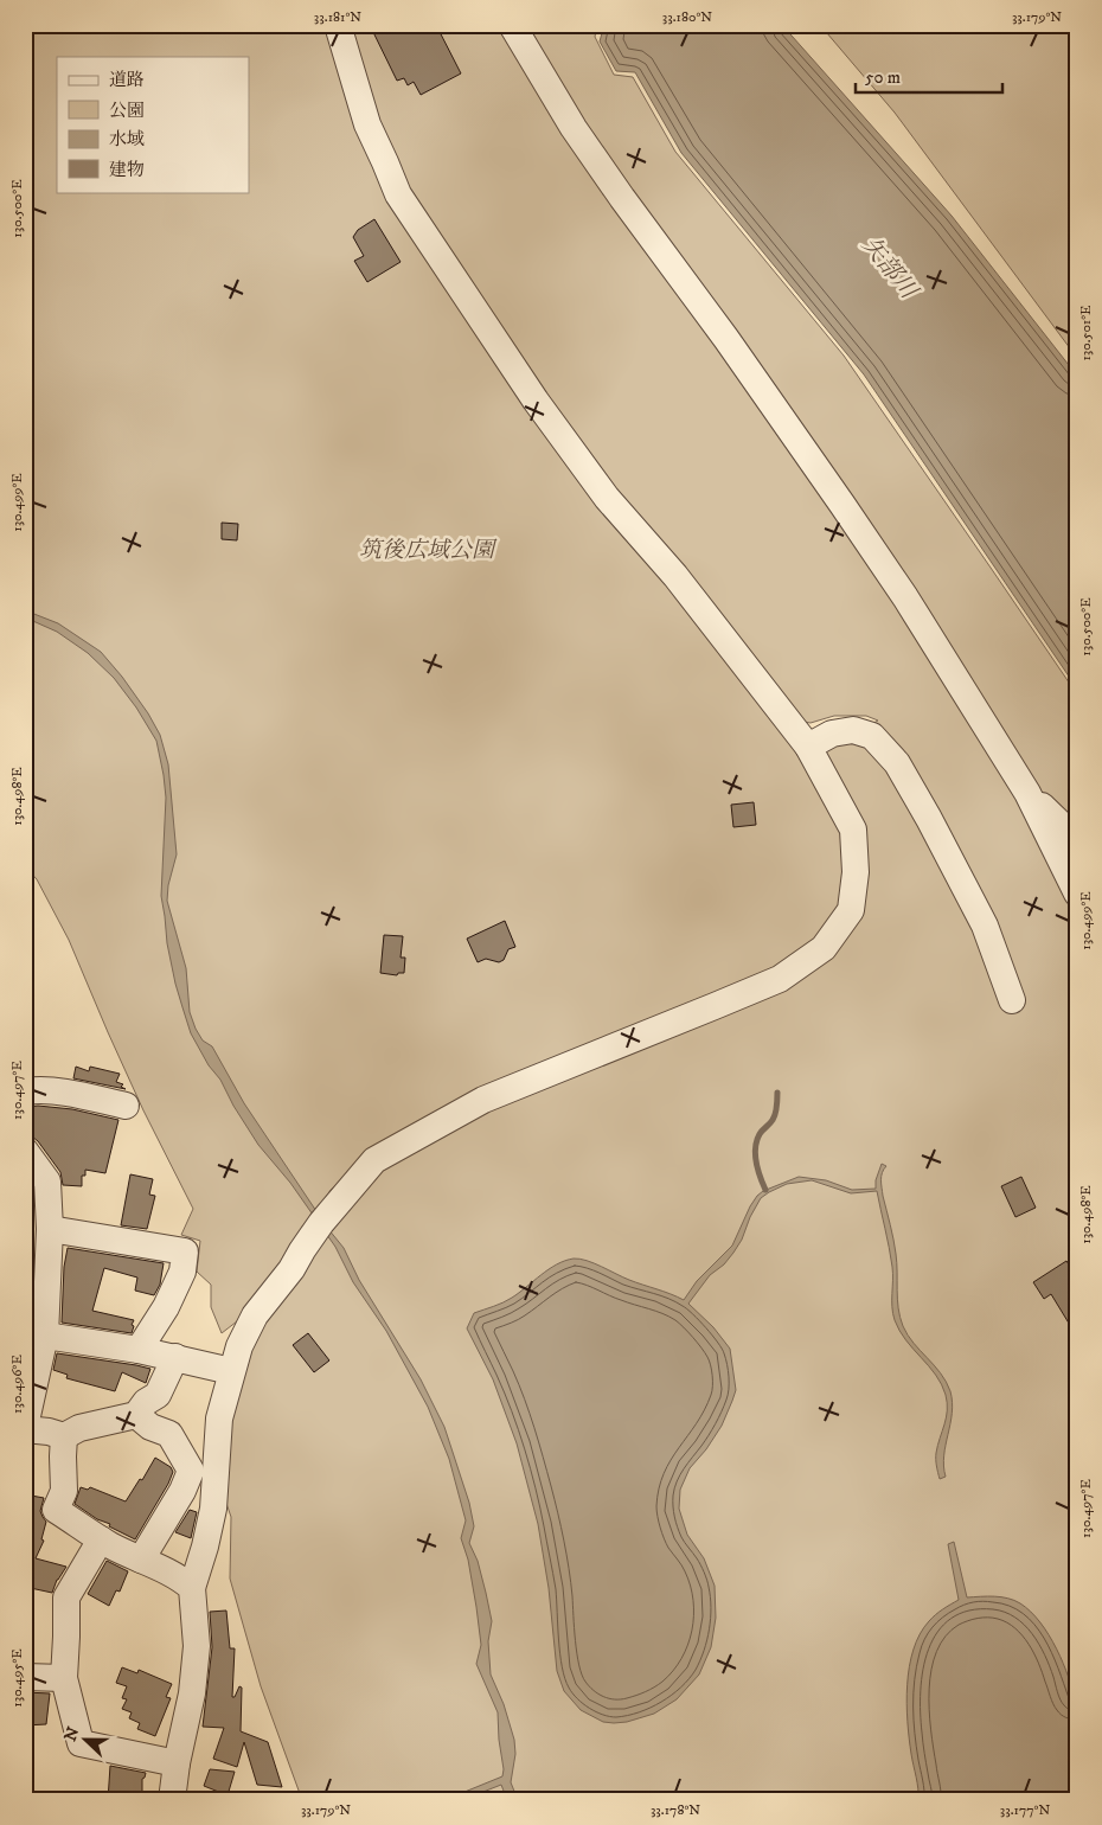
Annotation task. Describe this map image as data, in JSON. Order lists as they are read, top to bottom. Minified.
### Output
{"water":["矢部川"],"parks":["筑後広域公園"],"legend":["道路","公園","水域","建物"],"scale_bar":"50 m","north":"left","coordinates":["33.181°N","33.180°N","33.179°N","130.500°E","130.501°E","130.499°E","130.498°E","130.497°E","130.496°E","130.495°E","33.178°N","33.177°N"]}
